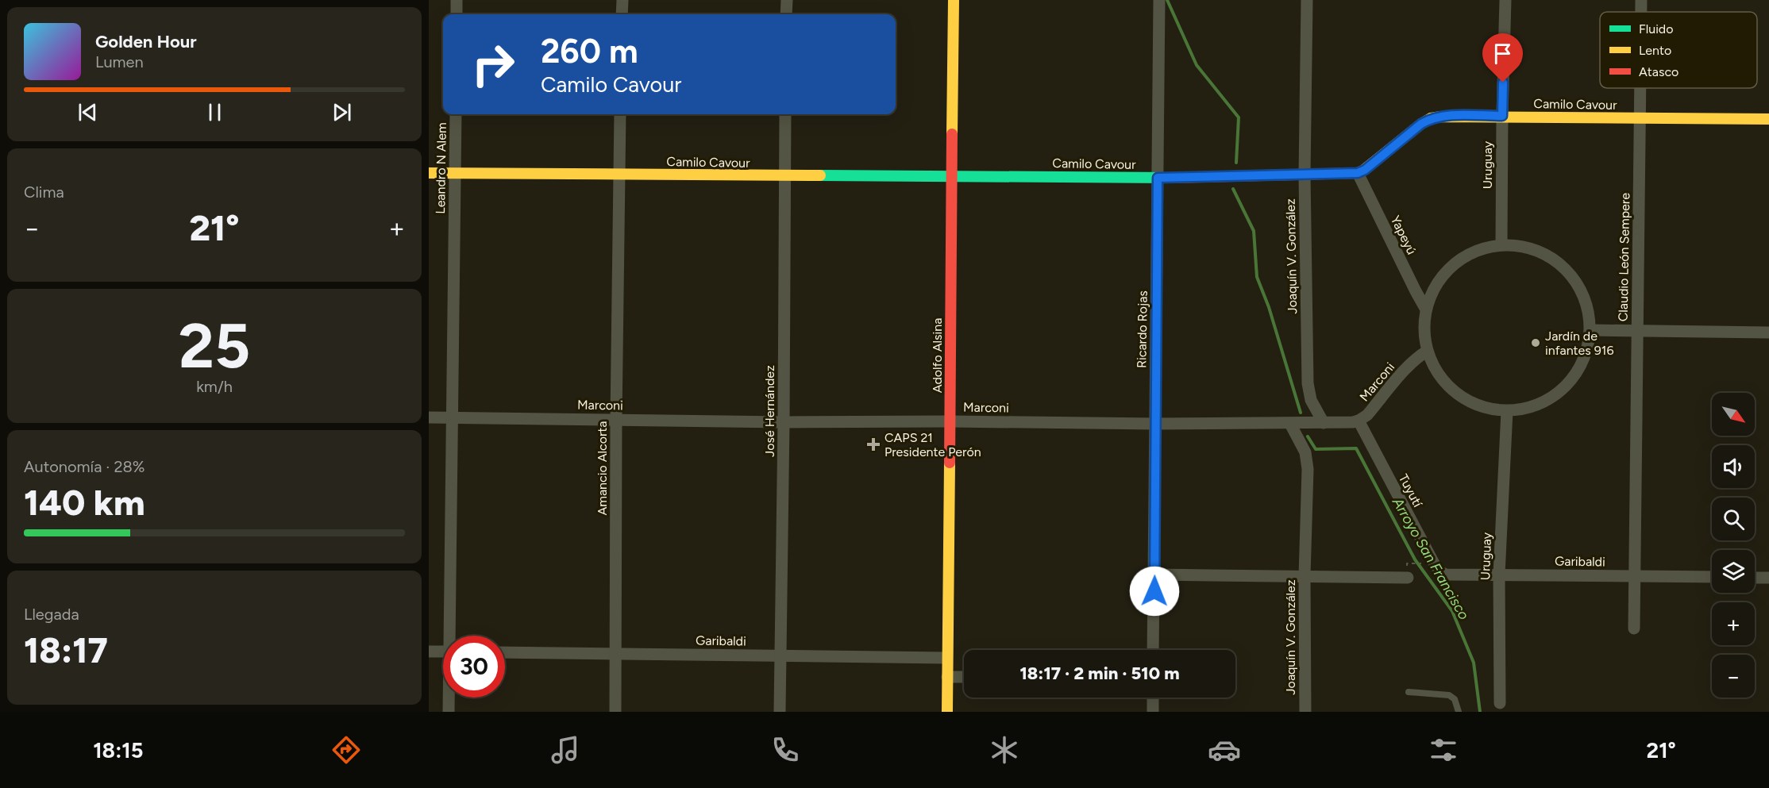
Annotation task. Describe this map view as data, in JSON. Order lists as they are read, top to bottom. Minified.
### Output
{"streets":{"street":["Camilo Cavour","Uruguay","Leandro N Alem","Yapeyú","Joaquín V. González","Claudio León Sempere","Ricardo Rojas","Adolfo Alsina","Marconi","José Hernández","Amancio Alcorta","Tuyutí","Garibaldi"]},"crossings":[["Camilo Cavour","Uruguay"],["Camilo Cavour","Leandro N Alem"],["Camilo Cavour","Yapeyú"],["Camilo Cavour","Joaquín V. González"],["Camilo Cavour","Claudio León Sempere"],["Camilo Cavour","Ricardo Rojas"],["Camilo Cavour","Adolfo Alsina"],["Camilo Cavour","José Hernández"],["Camilo Cavour","Amancio Alcorta"],["Uruguay","Yapeyú"],["Uruguay","Marconi"],["Uruguay","Garibaldi"],["Leandro N Alem","Marconi"],["Yapeyú","Marconi"],["Joaquín V. González","Marconi"],["Claudio León Sempere","Garibaldi"],["Ricardo Rojas","Marconi"],["Adolfo Alsina","Marconi"],["Adolfo Alsina","Garibaldi"],["Marconi","José Hernández"],["Marconi","Amancio Alcorta"],["Marconi","Tuyutí"],["José Hernández","Garibaldi"],["Amancio Alcorta","Garibaldi"],["Tuyutí","Garibaldi"]],"water":["Arroyo San Francisco"],"places":{"other":["Jardín de infantes 916"],"health":["CAPS 21 Presidente Perón"]},"legend":["Fluido","Lento","Atasco"],"north":"bottom right","page":{"turn":["260 m","Camilo Cavour"],"song":["Golden Hour","Lumen"],"tile":["Clima",["25","km/h"],["Autonomía · 28%","140 km"],["Llegada","18:17"]],"heat":["−","21°","+"],"map_buttons":["+","−"],"limit":"30","trip":"18:17 · 2 min · 510 m","tabs":["18:15","21°"]}}
